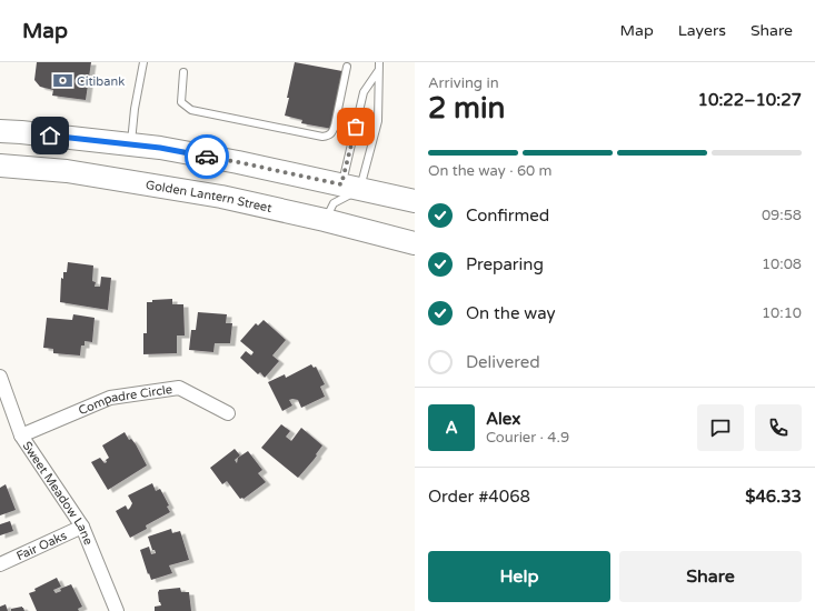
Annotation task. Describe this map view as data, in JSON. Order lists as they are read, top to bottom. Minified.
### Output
{"streets":{"main road":["Golden Lantern Street"],"street":["Compadre Circle","Sweet Meadow Lane","Fair Oaks"]},"crossings":[["Compadre Circle","Sweet Meadow Lane"],["Sweet Meadow Lane","Fair Oaks"]],"places":{"bank":["Citibank"]},"page":{"header":"Map","nav":["Map","Layers","Share"],"heading":["2 min","Arriving in","10:22–10:27"],"panel":["Alex","Courier · 4.9","Order #4068","$46.33"],"bar":"On the way · 60 m","list":[["Confirmed","09:58"],["Preparing","10:08"],["On the way","10:10"],"Delivered"],"round":"A","buttons":["Help","Share"]}}
